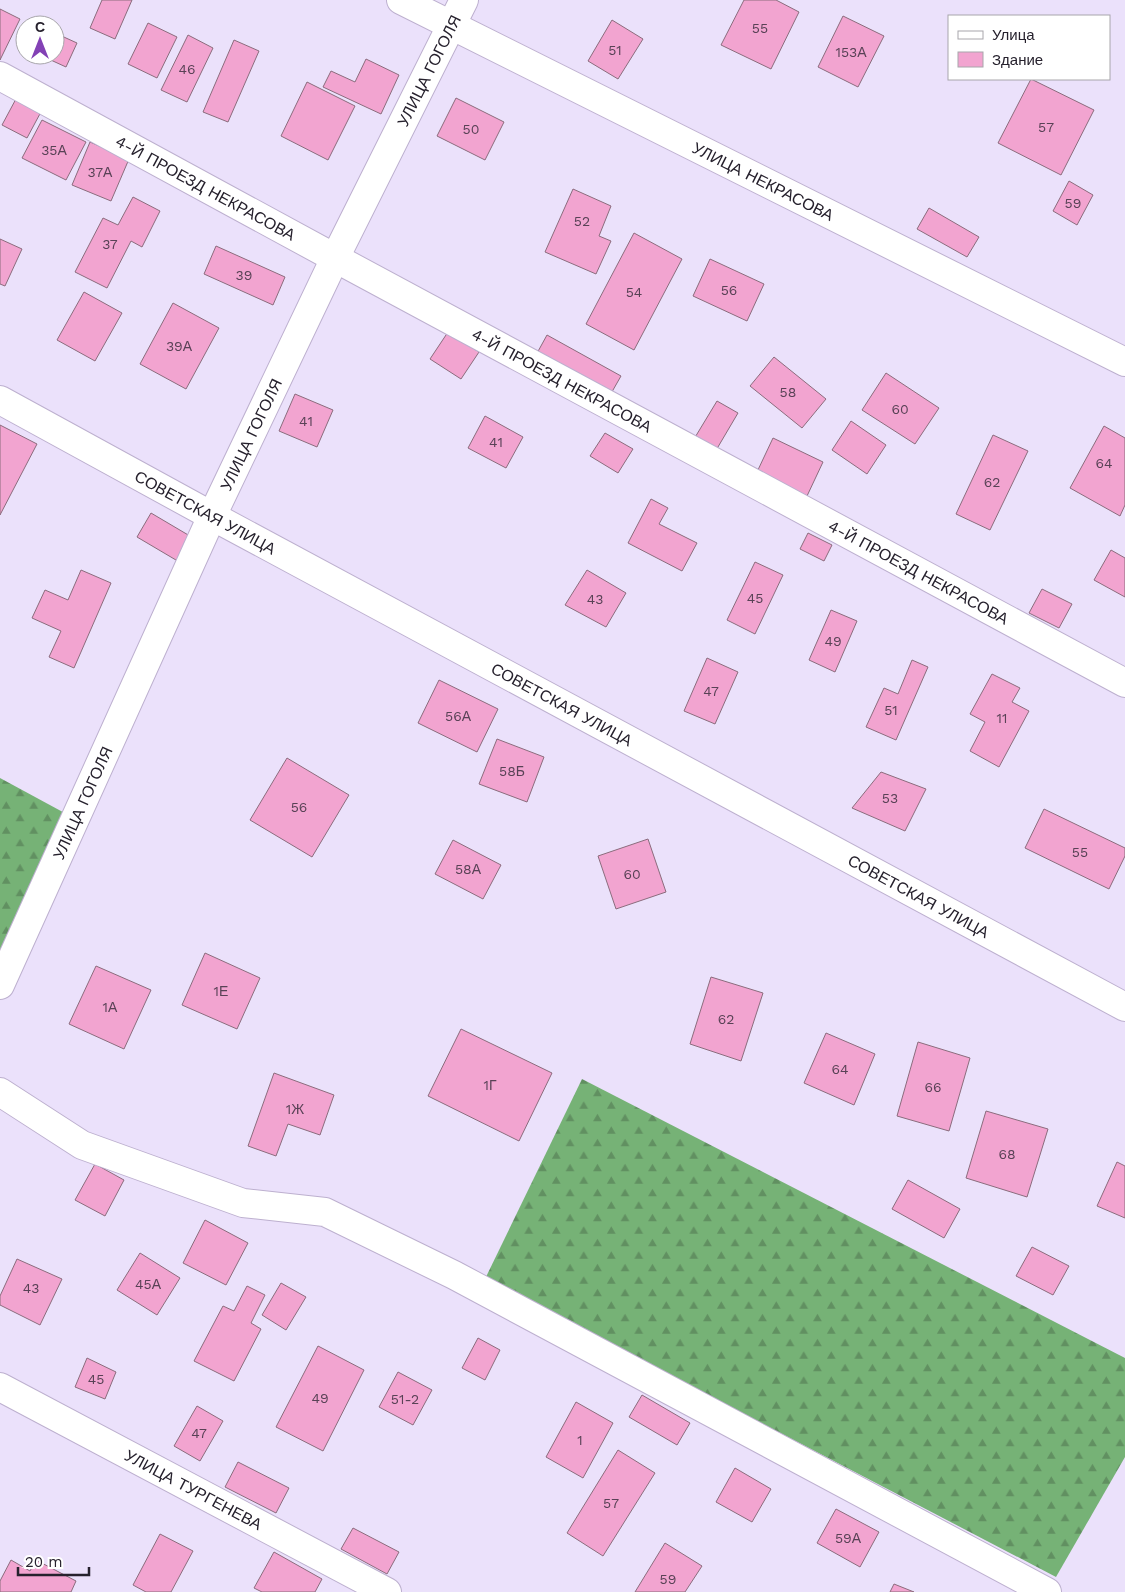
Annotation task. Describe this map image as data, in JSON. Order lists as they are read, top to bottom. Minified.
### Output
{"streets":{"street":["УЛИЦА ГОГОЛЯ","УЛИЦА НЕКРАСОВА","4-Й ПРОЕЗД НЕКРАСОВА","СОВЕТСКАЯ УЛИЦА","УЛИЦА ТУРГЕНЕВА"]},"crossings":[["УЛИЦА ГОГОЛЯ","УЛИЦА НЕКРАСОВА"],["УЛИЦА ГОГОЛЯ","4-Й ПРОЕЗД НЕКРАСОВА"],["УЛИЦА ГОГОЛЯ","СОВЕТСКАЯ УЛИЦА"]],"house_numbers":["55","51","153А","46","57","50","35А","37А","59","52","37","39","56","54","39А","58","60","41","41","64","62","45","43","49","47","51","56А","11","58Б","53","56","55","58А","60","1Е","1А","62","64","1Г","66","1Ж","68","45А","43","45","49","51-2","47","1","57","59А","59"],"legend":["Улица","Здание"],"scale_bar":"20 m","north":"top"}
